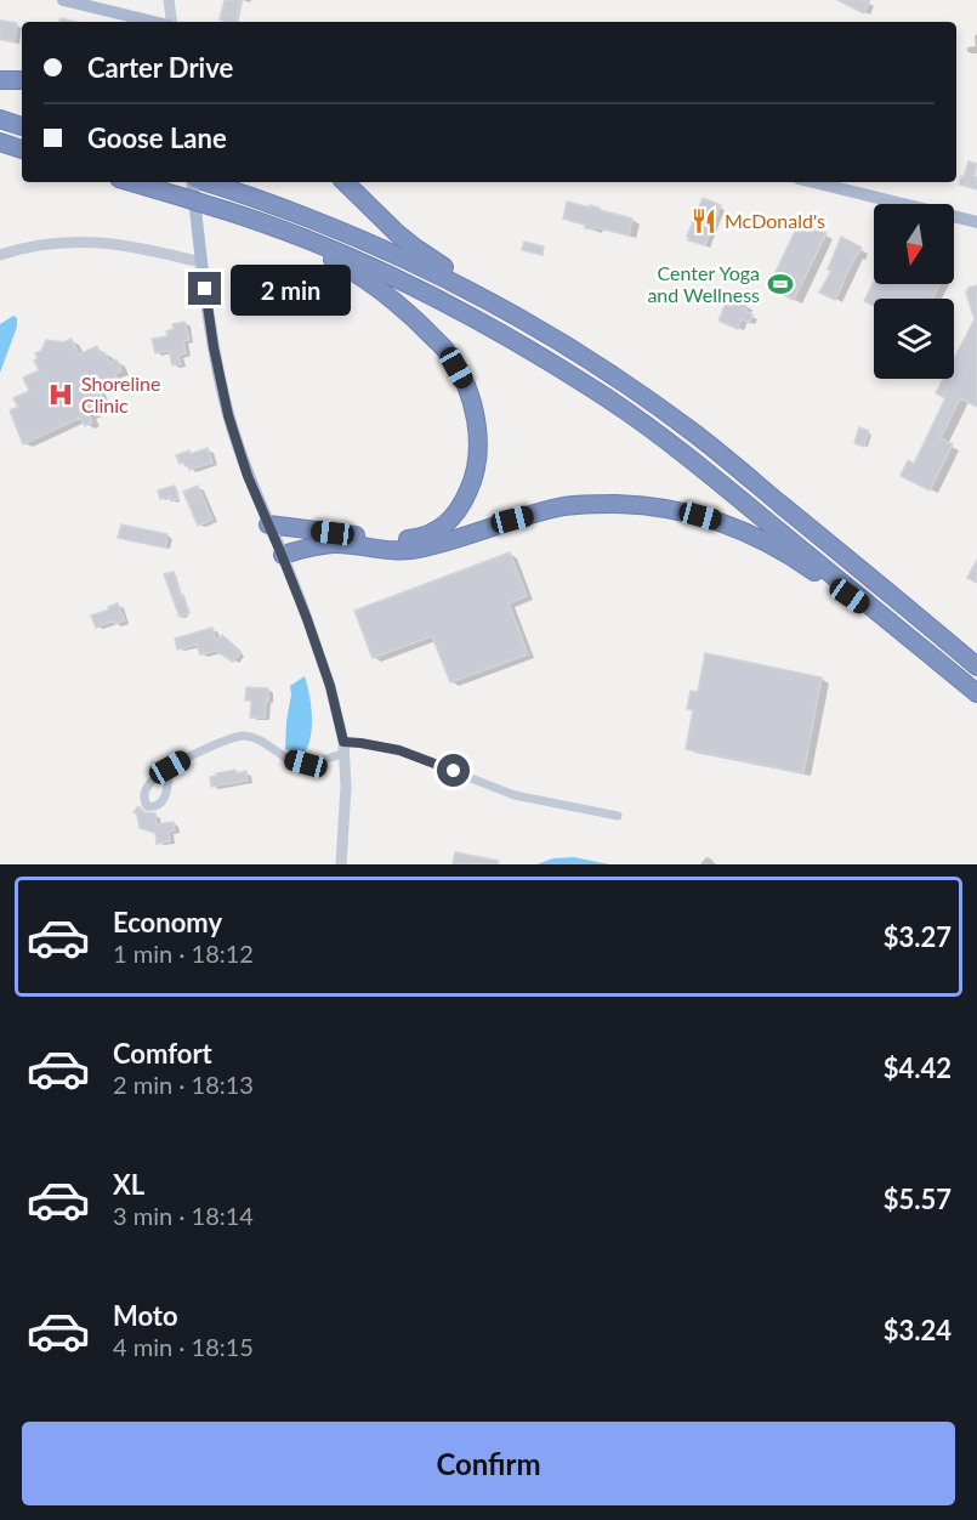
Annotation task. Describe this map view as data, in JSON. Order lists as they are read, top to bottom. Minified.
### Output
{"places":{"restaurant":["McDonald's"],"sports":["Center Yoga and Wellness"],"hospital":["Shoreline Clinic"]},"north":"bottom","page":{"banner":["Carter Drive","Goose Lane"],"bubble":"2 min","list":[{"name":"Economy","note":"1 min · 18:12","value":"$3.27"},{"name":"Comfort","note":"2 min · 18:13","value":"$4.42"},{"name":"XL","note":"3 min · 18:14","value":"$5.57"},{"name":"Moto","note":"4 min · 18:15","value":"$3.24"}],"buttons":"Confirm"}}
